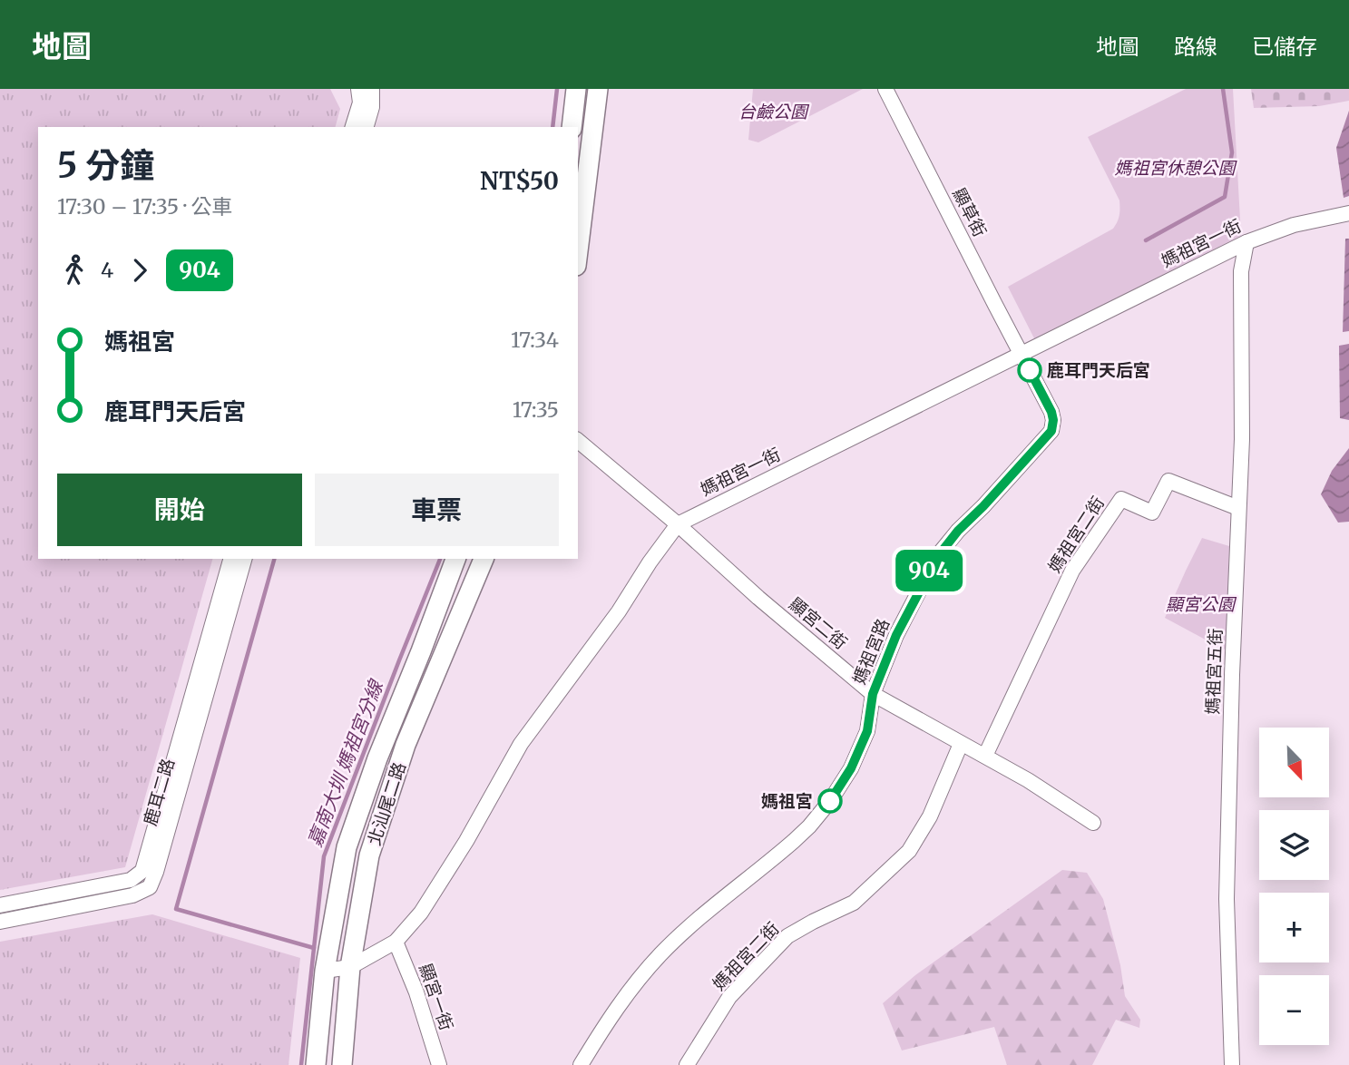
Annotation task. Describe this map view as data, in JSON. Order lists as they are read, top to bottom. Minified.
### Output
{"streets":{"street":["顯草街","媽祖宮一街","媽祖宮二街","顯宮二街","媽祖宮路","媽祖宮五街","鹿耳二路","北汕尾二路","顯宮一街"]},"crossings":[["顯草街","媽祖宮一街"],["顯草街","媽祖宮路"],["媽祖宮一街","顯宮二街"],["媽祖宮一街","媽祖宮路"],["媽祖宮一街","媽祖宮五街"],["媽祖宮一街","北汕尾二路"],["媽祖宮一街","顯宮一街"],["媽祖宮二街","顯宮二街"],["媽祖宮二街","媽祖宮五街"],["顯宮二街","媽祖宮路"]],"water":["嘉南大圳 媽祖宮分線"],"parks":["台鹼公園","媽祖宮休憩公園","顯宮公園"],"places":["鹿耳門天后宮","媽祖宮"],"lines":["bus line 904"],"north":"bottom right","page":{"header":"地圖","nav":["地圖","路線","已儲存"],"on_map":"904","heading":["5 分鐘","17:30 – 17:35 · 公車","NT$50"],"legs":["4","904"],"list":[{"name":"媽祖宮","value":"17:34"},{"name":"鹿耳門天后宮","value":"17:35"}],"buttons":["開始","車票"],"map_buttons":["+","−"]}}
